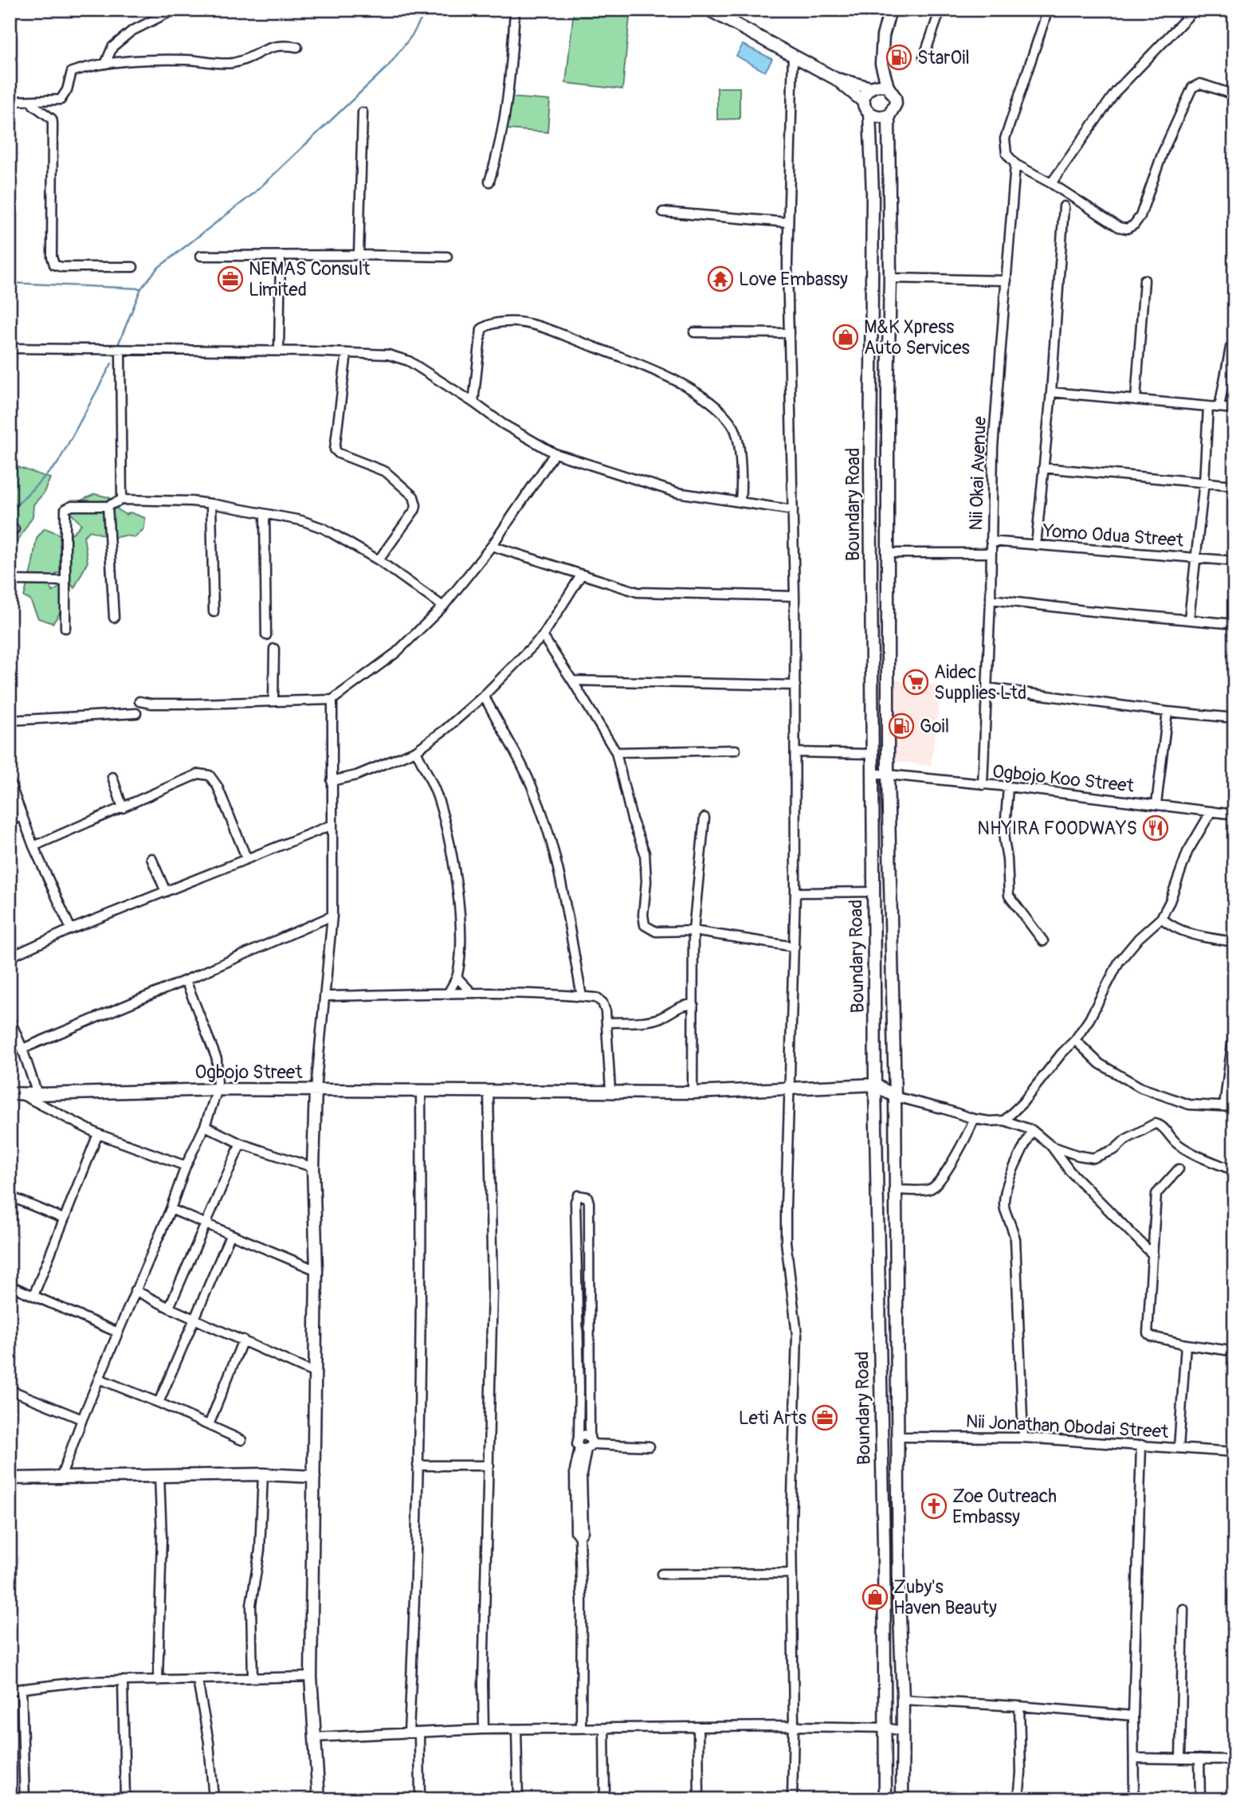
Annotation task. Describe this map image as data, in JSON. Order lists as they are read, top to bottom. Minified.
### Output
{"streets":{"main road":["Boundary Road","Ogbojo Street"],"street":["Nii Okai Avenue","Yomo Odua Street","Ogbojo Koo Street","Nii Jonathan Obodai Street"]},"crossings":[["Nii Okai Avenue","Yomo Odua Street"],["Nii Okai Avenue","Ogbojo Koo Street"],["Boundary Road","Ogbojo Koo Street"],["Boundary Road","Ogbojo Street"],["Boundary Road","Nii Jonathan Obodai Street"]],"places":{"fuel station":["StarOil","Goil"],"office":["NEMAS Consult Limited","Leti Arts"],"temple":["Love Embassy"],"shop":["M&K Xpress Auto Services","Zuby's Haven Beauty"],"supermarket":["Aidec Supplies Ltd"],"restaurant":["NHYIRA FOODWAYS"],"church":["Zoe Outreach Embassy"]}}
